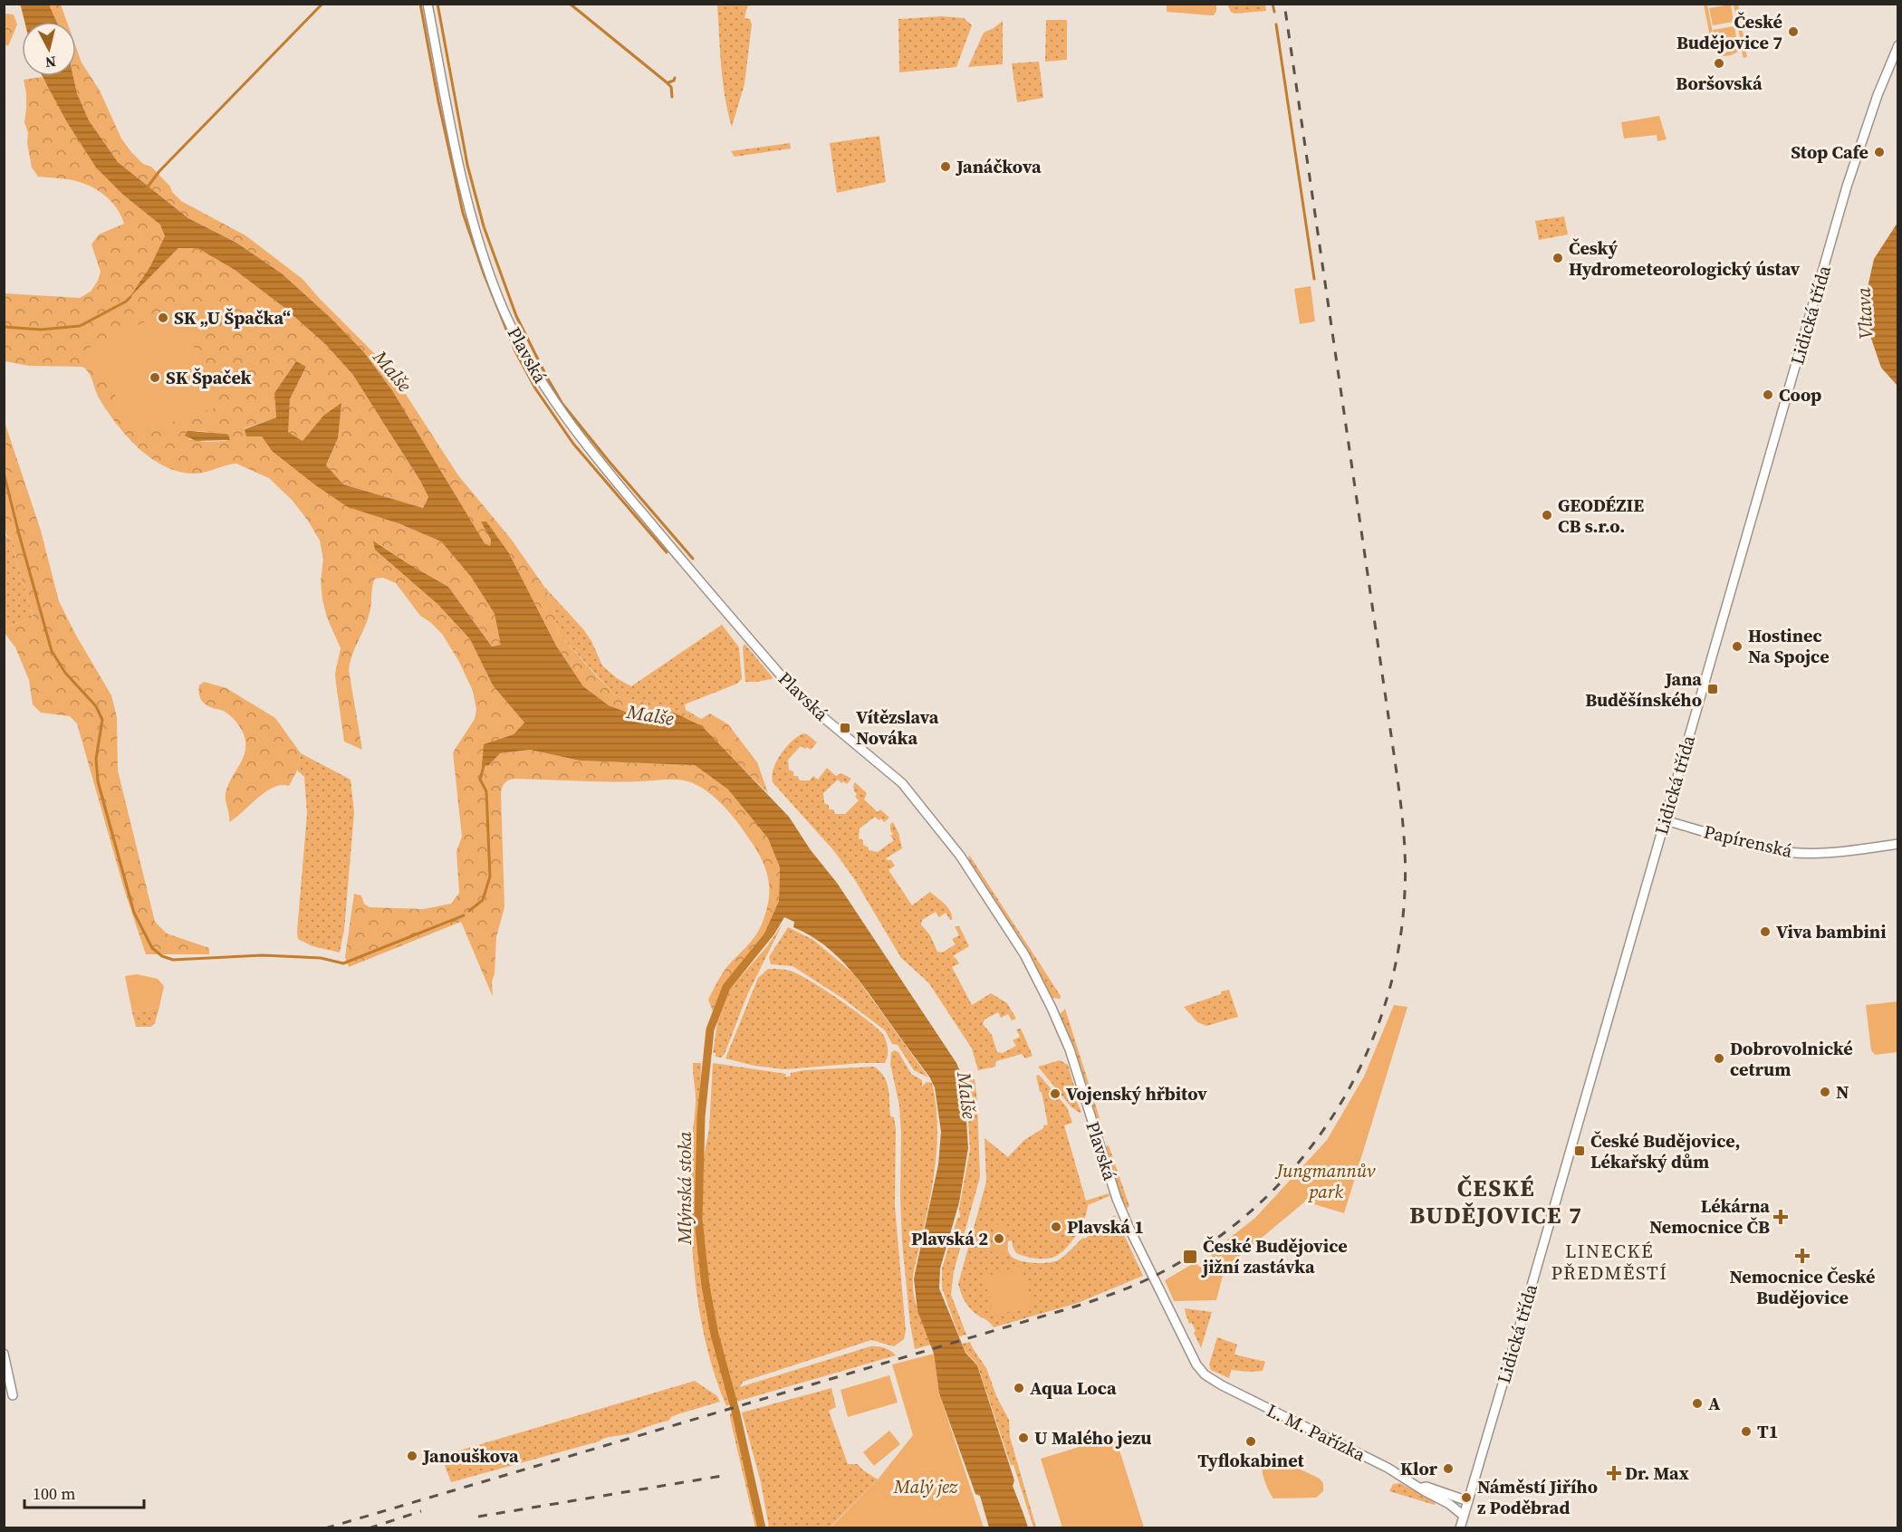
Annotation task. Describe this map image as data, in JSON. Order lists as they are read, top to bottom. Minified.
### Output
{"streets":{"street":["Lidická třída","Plavská","Papírenská","L. M. Pařízka"]},"crossings":[["Lidická třída","Papírenská"],["Plavská","L. M. Pařízka"]],"districts":["ČESKÉ BUDĚJOVICE 7","LINECKÉ PŘEDMĚSTÍ"],"water":["Vltava","Malše","Mlýnská stoka"],"parks":["Jungmannův park","Malý jez"],"places":{"other":["České Budějovice 7","Boršovská","Stop Cafe","Janáčkova","Český Hydrometeorologický ústav","SK „U Špačka“","SK Špaček","Coop","GEODÉZIE CB s.r.o.","Hostinec Na Spojce","Viva bambini","Dobrovolnické cetrum","N","Vojenský hřbitov","Plavská 1","Plavská 2","Aqua Loca","A","T1","U Malého jezu","Tyflokabinet","Janouškova","Klor","Náměstí Jiřího z Poděbrad"],"transit":["Jana Buděšínského","Vítězslava Nováka","České Budějovice, Lékařský dům","České Budějovice jižní zastávka"],"health":["Lékárna Nemocnice ČB","Nemocnice České Budějovice","Dr. Max"]},"scale_bar":"100 m","north":"bottom"}
